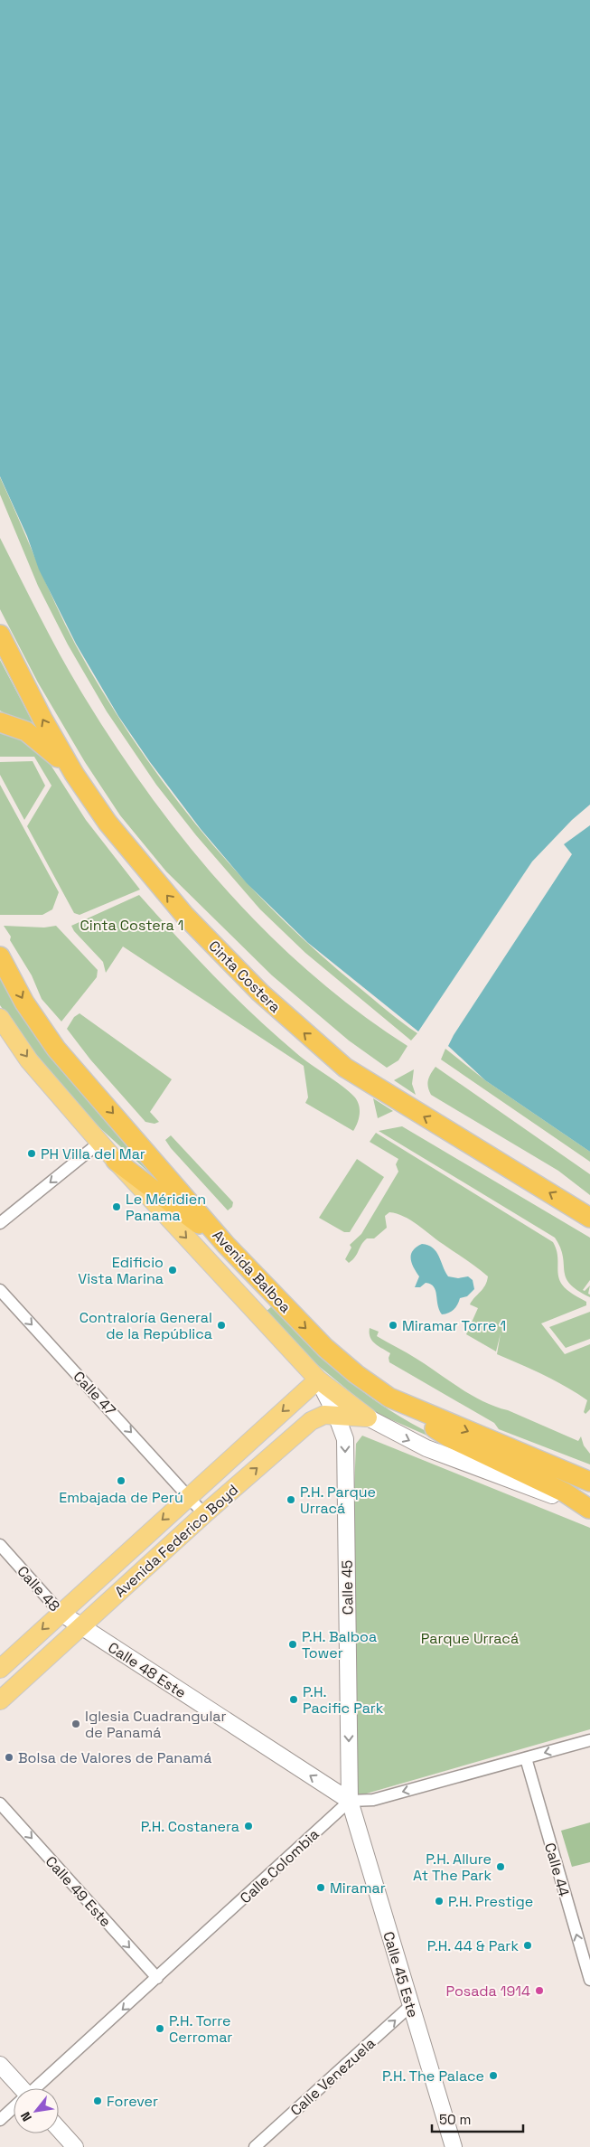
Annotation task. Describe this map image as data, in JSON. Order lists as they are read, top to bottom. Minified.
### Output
{"streets":{"highway":["Cinta Costera","Avenida Balboa"],"main road":["Avenida Federico Boyd","Calle 45","Calle 48","Calle 48 Este","Calle 45 Este"],"street":["Calle 47","Calle Colombia","Calle 44","Calle 49 Este","Calle Venezuela"]},"crossings":[["Avenida Balboa","Avenida Federico Boyd"],["Avenida Balboa","Calle 45"],["Calle 47","Avenida Federico Boyd"],["Avenida Federico Boyd","Calle 45"],["Avenida Federico Boyd","Calle 48"],["Avenida Federico Boyd","Calle 48 Este"],["Calle 45","Calle 48 Este"],["Calle 45","Calle Colombia"],["Calle 45","Calle 45 Este"],["Calle 48","Calle 48 Este"],["Calle 48 Este","Calle Colombia"],["Calle 48 Este","Calle 45 Este"],["Calle Colombia","Calle 49 Este"],["Calle Colombia","Calle 45 Este"],["Calle 45 Este","Calle Venezuela"]],"one_way":["Cinta Costera","Avenida Balboa","Calle 47","Calle 45","Calle 48 Este","Calle Colombia","Calle 44","Calle 49 Este","Calle Venezuela"],"parks":["Cinta Costera 1","Parque Urracá"],"places":["PH Villa del Mar","Le Méridien Panama","Edificio Vista Marina","Contraloría General de la República","Miramar Torre 1","Embajada de Perú","P.H. Parque Urracá","P.H. Balboa Tower","P.H. Pacific Park","Iglesia Cuadrangular de Panamá","Bolsa de Valores de Panamá","P.H. Costanera","P.H. Allure At The Park","Miramar","P.H. Prestige","P.H. 44 & Park","Posada 1914","P.H. Torre Cerromar","P.H. The Palace","Forever"],"scale_bar":"50 m","north":"bottom left"}
